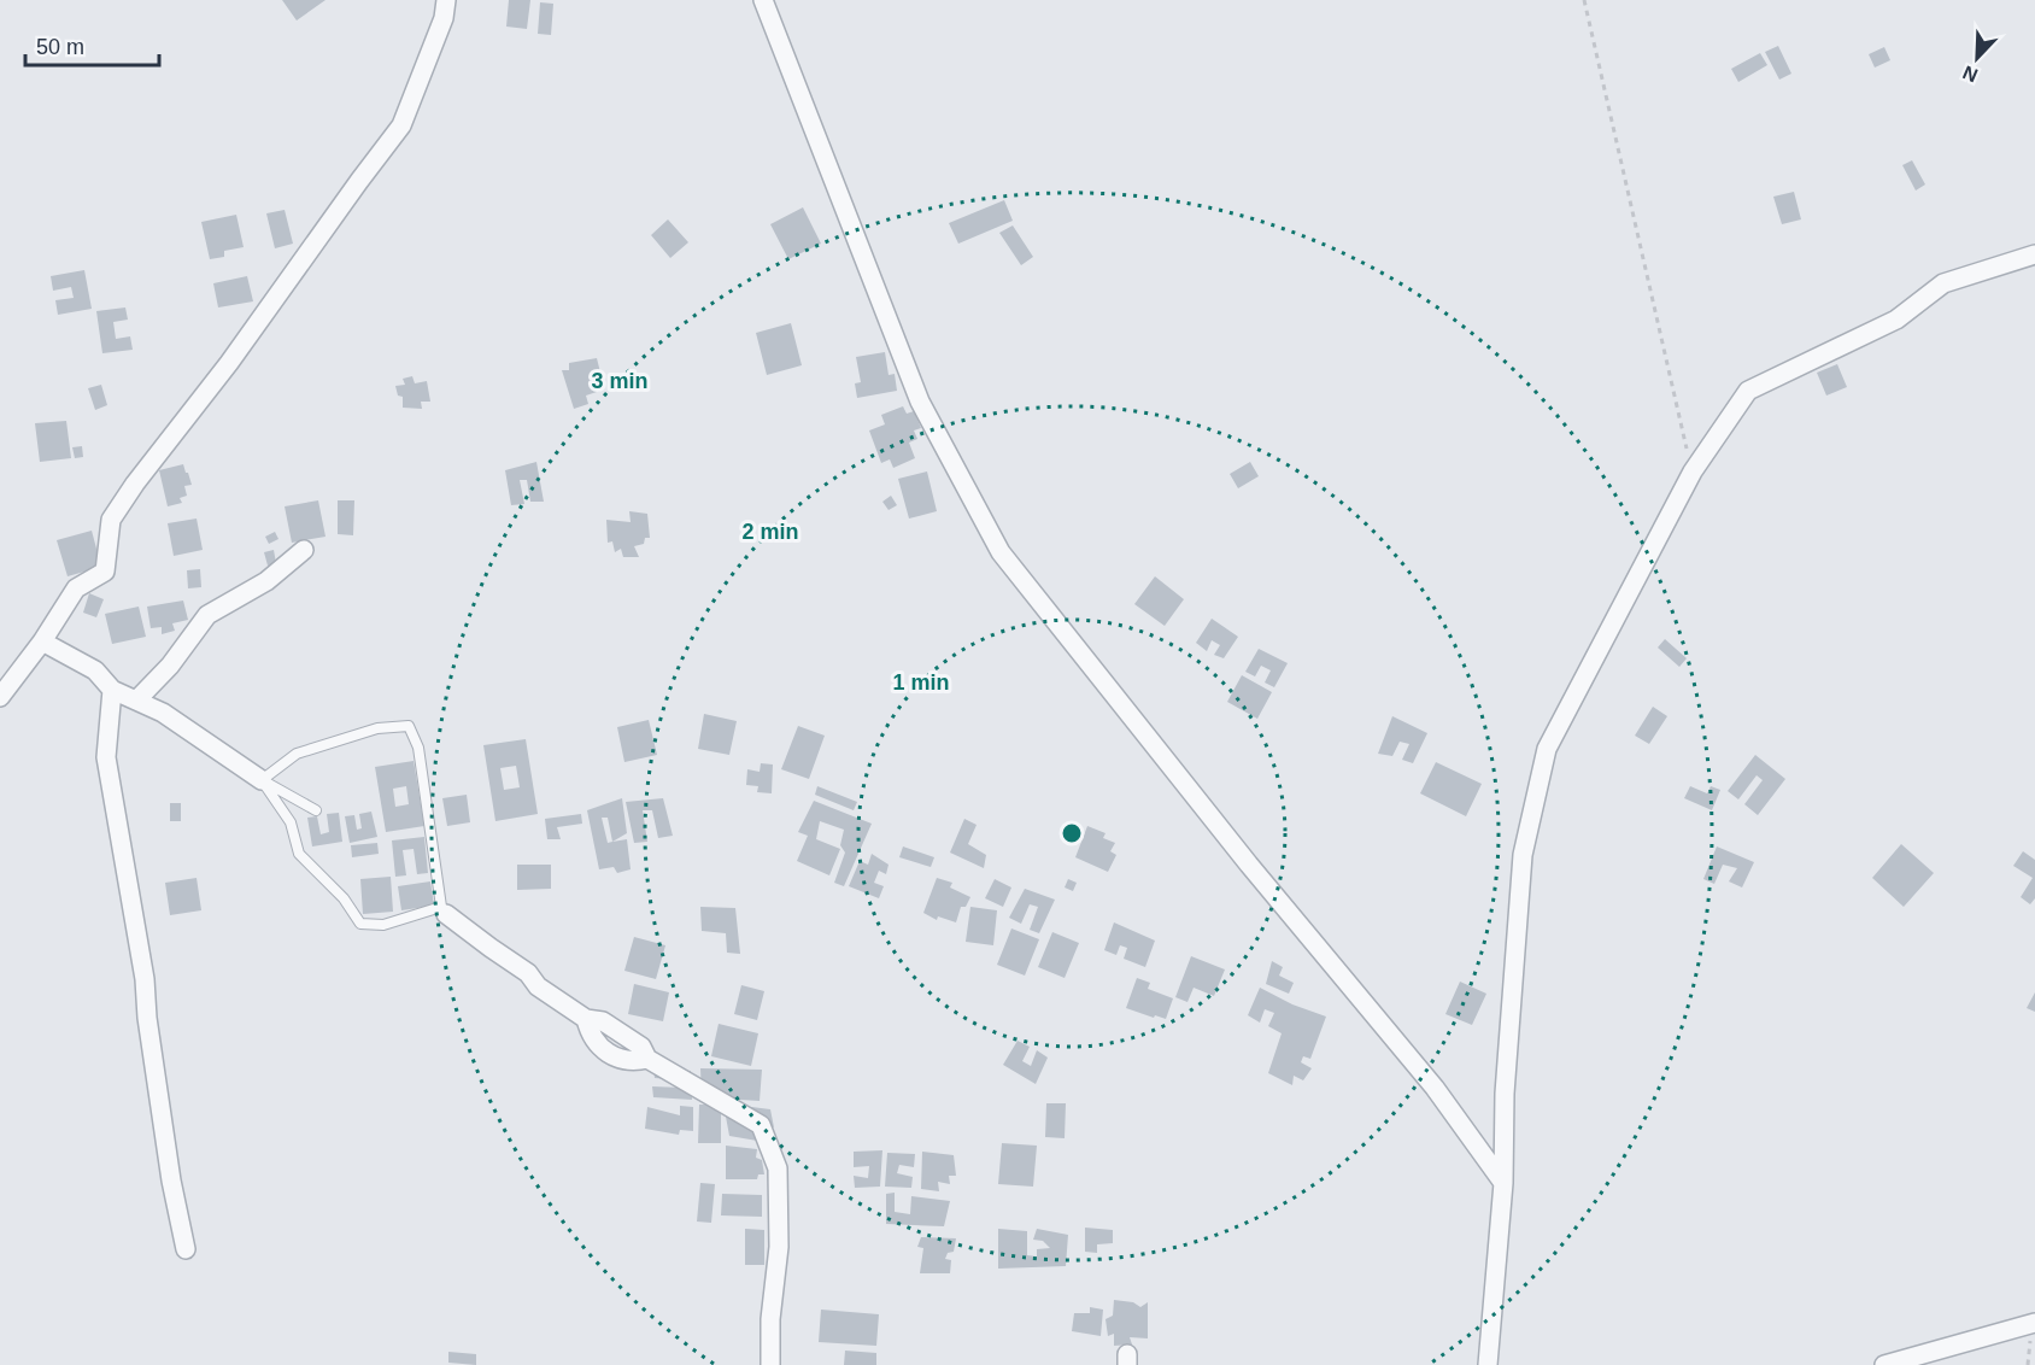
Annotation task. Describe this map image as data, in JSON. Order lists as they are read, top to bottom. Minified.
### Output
{"scale_bar":"50 m","north":"bottom left","rings":["3 min","2 min","1 min"]}
